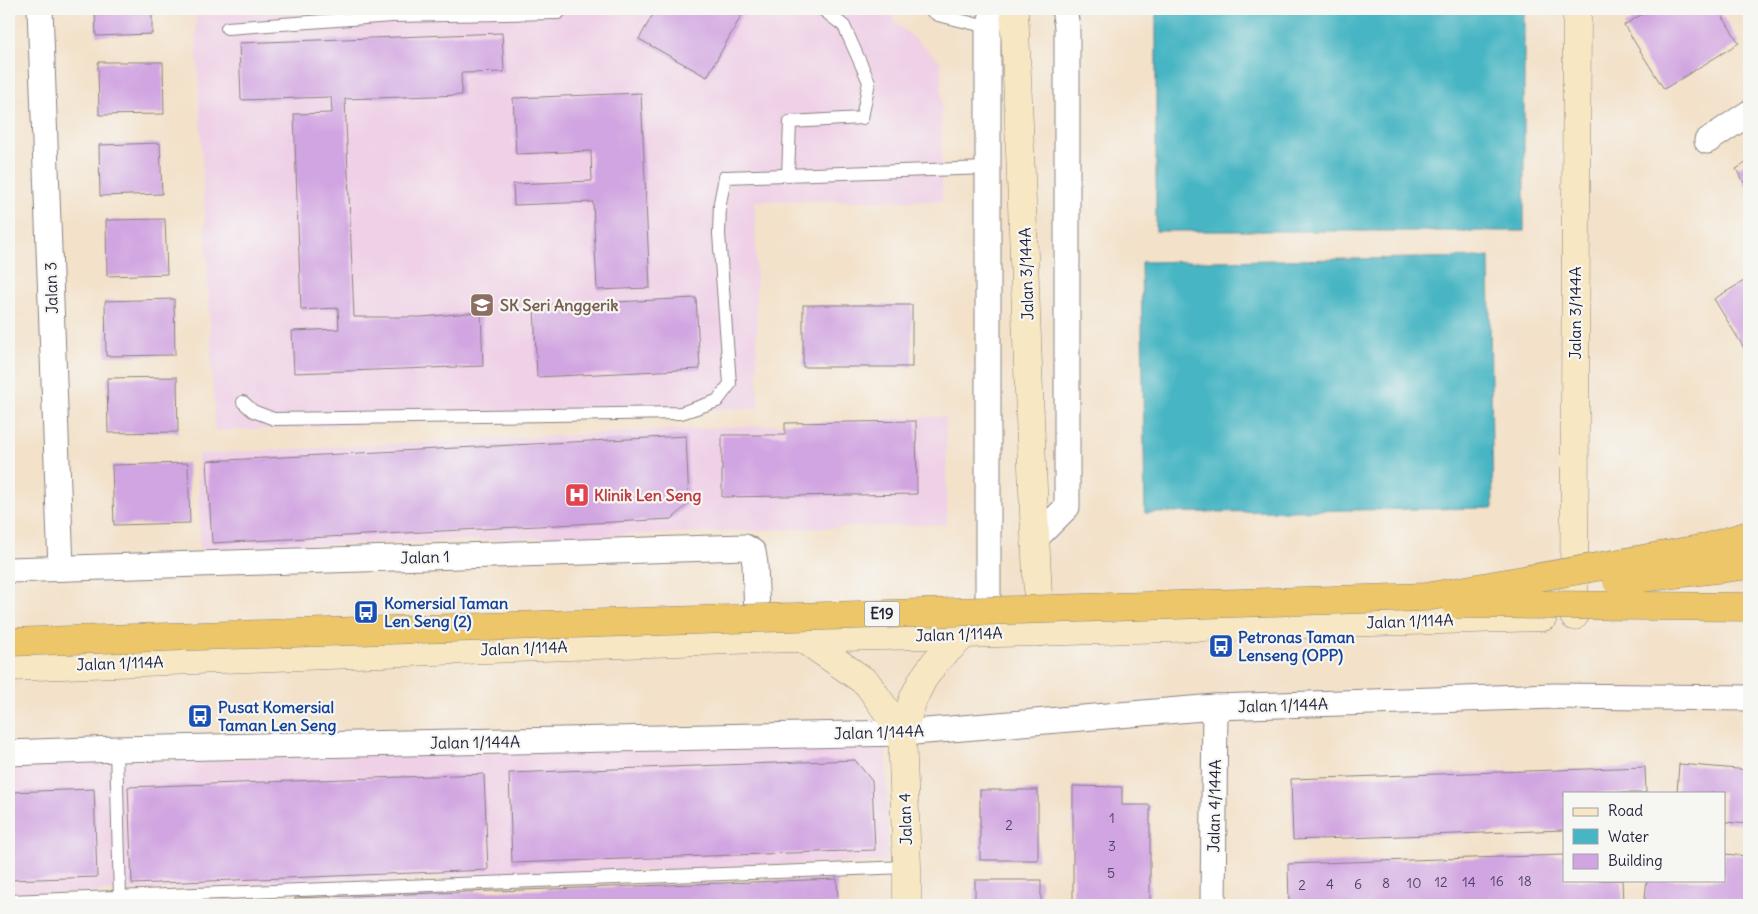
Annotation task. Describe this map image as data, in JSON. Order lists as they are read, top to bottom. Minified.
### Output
{"streets":{"highway":["E19"],"street":["Jalan 3/144A","Jalan 3","Jalan 1","Jalan 1/114A","Jalan 1/144A","Jalan 4/144A","Jalan 4"]},"crossings":[["Jalan 3/144A","Jalan 1/114A"],["Jalan 3","Jalan 1"],["Jalan 1","Jalan 1/114A"],["Jalan 1/144A","Jalan 4/144A"],["Jalan 1/144A","Jalan 4"]],"places":{"school or university":["SK Seri Anggerik"],"hospital":["Klinik Len Seng"],"bus stop":["Komersial Taman Len Seng (2)","Petronas Taman Lenseng (OPP)","Pusat Komersial Taman Len Seng"]},"house_numbers":["1","2","3","5","16","18","12","14","8","10","4","6","2"],"legend":["Road","Water","Building"]}
